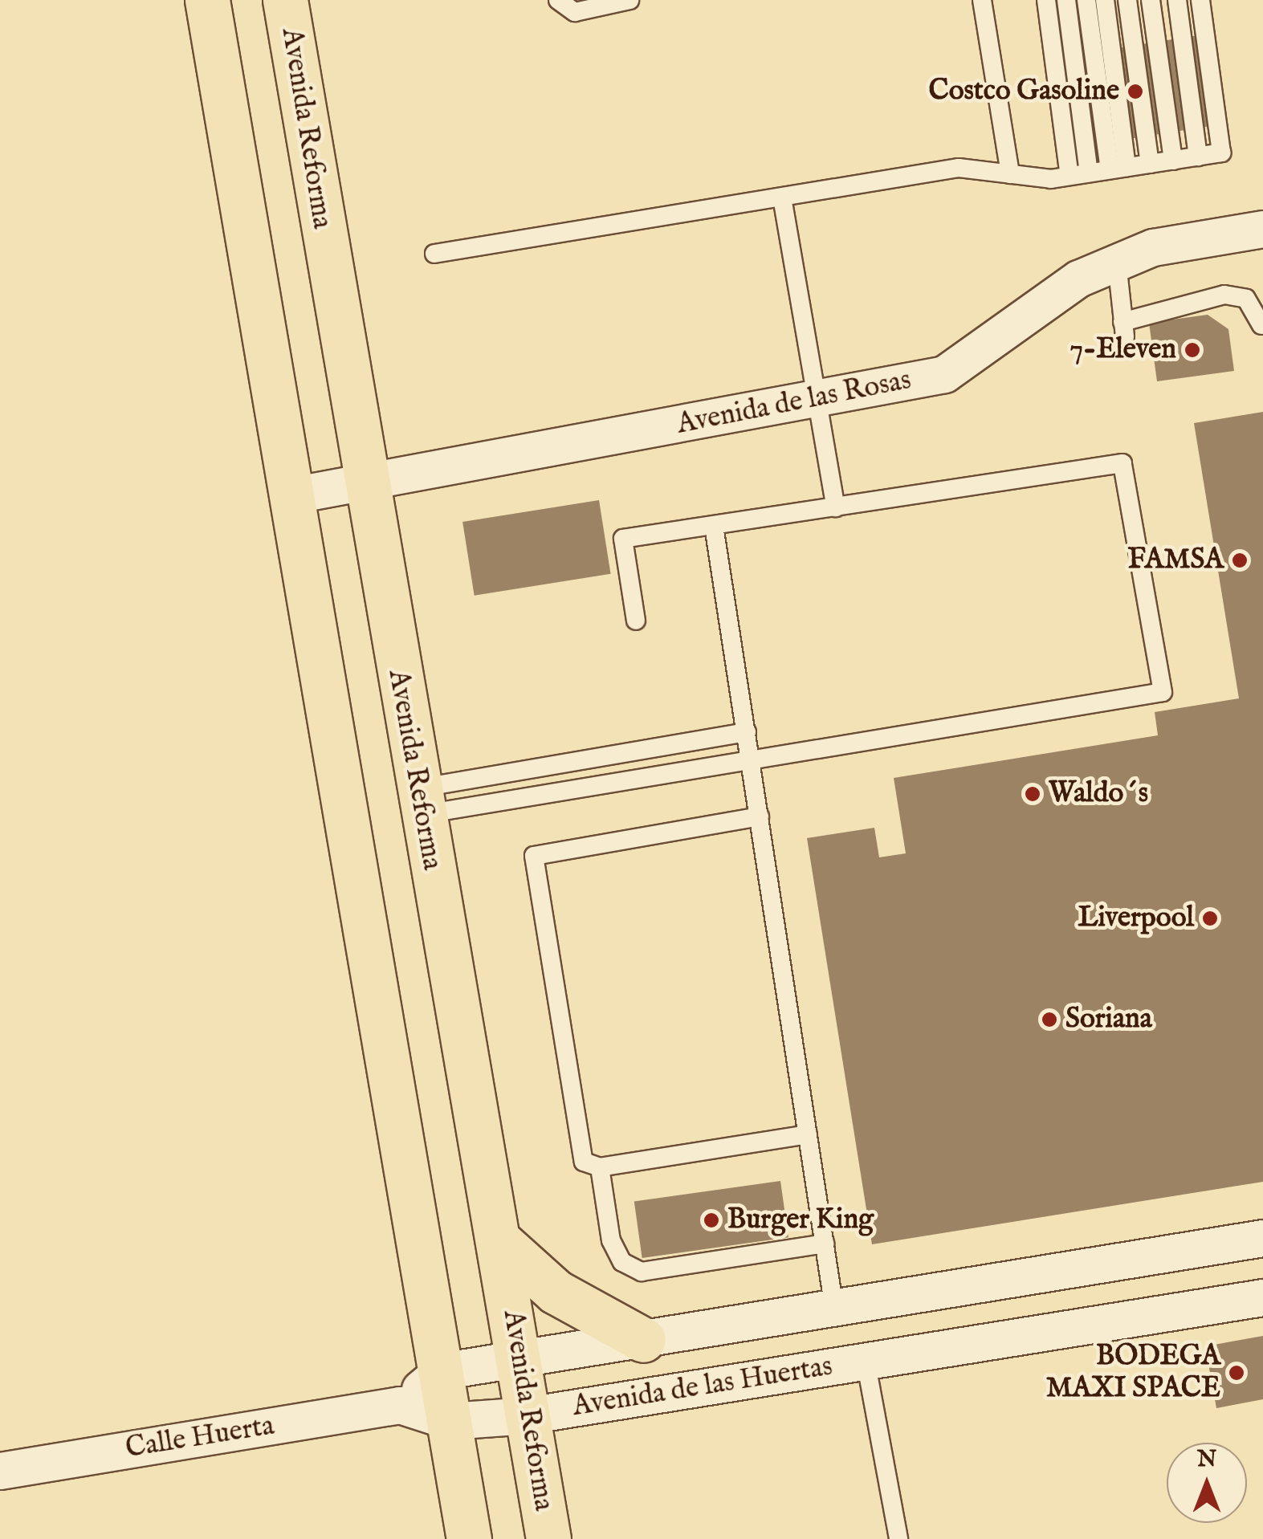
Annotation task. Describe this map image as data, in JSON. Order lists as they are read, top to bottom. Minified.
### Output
{"streets":{"highway":["Avenida Reforma"],"street":["Avenida de las Rosas","Avenida de las Huertas","Calle Huerta"]},"crossings":[["Avenida Reforma","Avenida de las Rosas"],["Avenida Reforma","Avenida de las Huertas"],["Avenida de las Huertas","Calle Huerta"]],"places":["Costco Gasoline","7-Eleven","FAMSA","Waldo´s","Liverpool","Soriana","Burger King","BODEGA MAXI SPACE"],"north":"top"}
